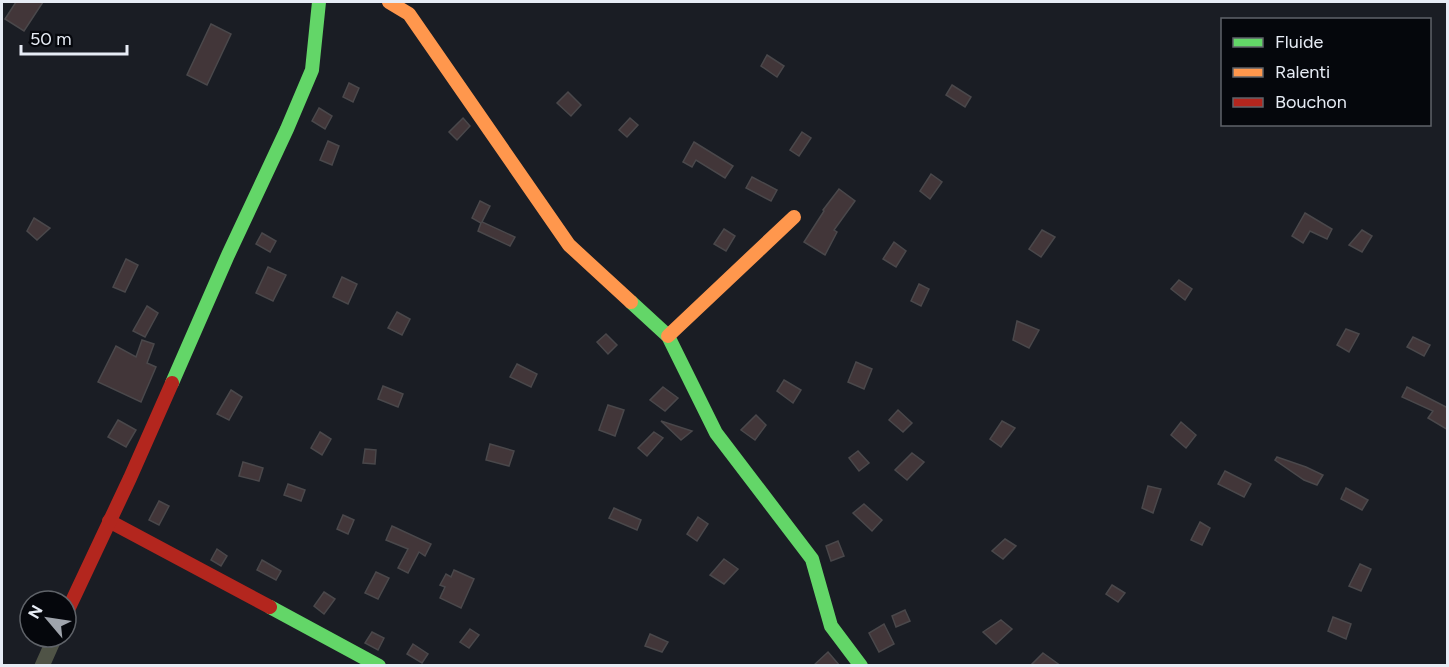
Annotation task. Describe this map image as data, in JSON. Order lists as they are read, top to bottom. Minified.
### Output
{"legend":["Fluide","Ralenti","Bouchon"],"scale_bar":"50 m","north":"top left"}
